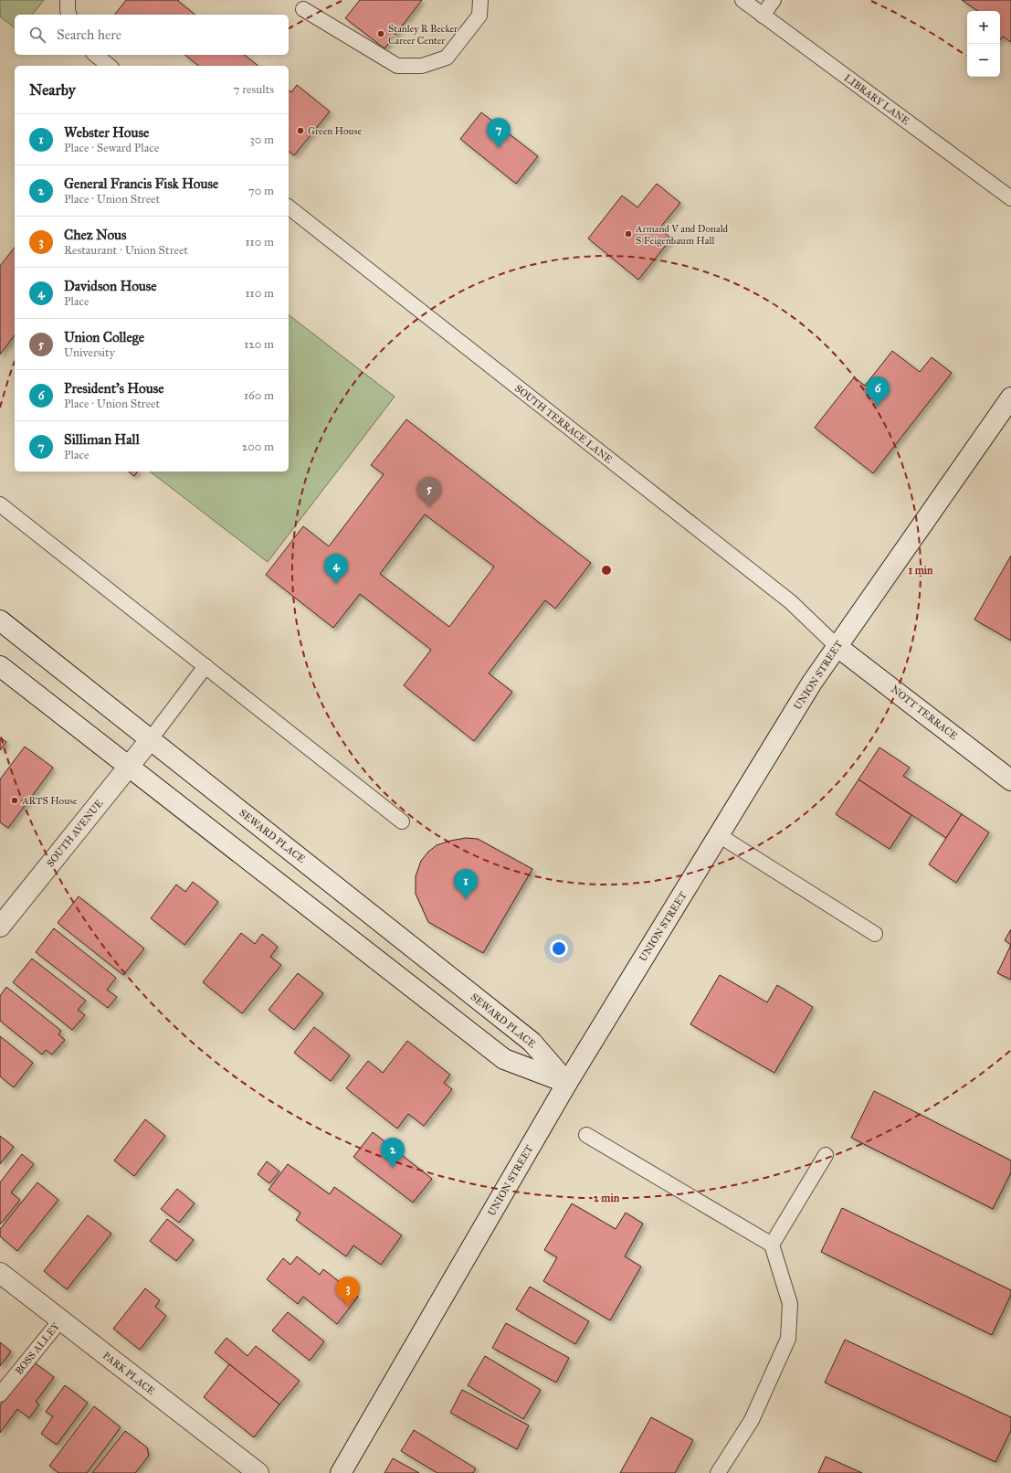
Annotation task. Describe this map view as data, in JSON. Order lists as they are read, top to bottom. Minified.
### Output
{"streets":{"street":["UNION STREET","NOTT TERRACE","SOUTH AVENUE","SEWARD PLACE","PARK PLACE"],"lane":["LIBRARY LANE","SOUTH TERRACE LANE","BOSS ALLEY"]},"crossings":[["SOUTH TERRACE LANE","UNION STREET"],["SOUTH TERRACE LANE","NOTT TERRACE"],["UNION STREET","NOTT TERRACE"],["UNION STREET","SEWARD PLACE"],["SOUTH AVENUE","SEWARD PLACE"],["BOSS ALLEY","PARK PLACE"]],"places":["Stanley R Becker Career Center","Green House","Armand V and Donald S Feigenbaum Hall","ARTS House"],"page":{"map_buttons":["+","−"],"search":"Search here","heading":["Nearby","7 results"],"list":[{"mark":"1","name":"Webster House","note":"Place · Seward Place","value":"30 m"},{"mark":"2","name":"General Francis Fisk House","note":"Place · Union Street","value":"70 m"},{"mark":"3","name":"Chez Nous","note":"Restaurant · Union Street","value":"110 m"},{"mark":"4","name":"Davidson House","note":"Place","value":"110 m"},{"mark":"5","name":"Union College","note":"University","value":"120 m"},{"mark":"6","name":"President's House","note":"Place · Union Street","value":"160 m"},{"mark":"7","name":"Silliman Hall","note":"Place","value":"200 m"}],"pins":["7","6","5","4","1","2","3"]},"rings":["1 min","2 min"]}
